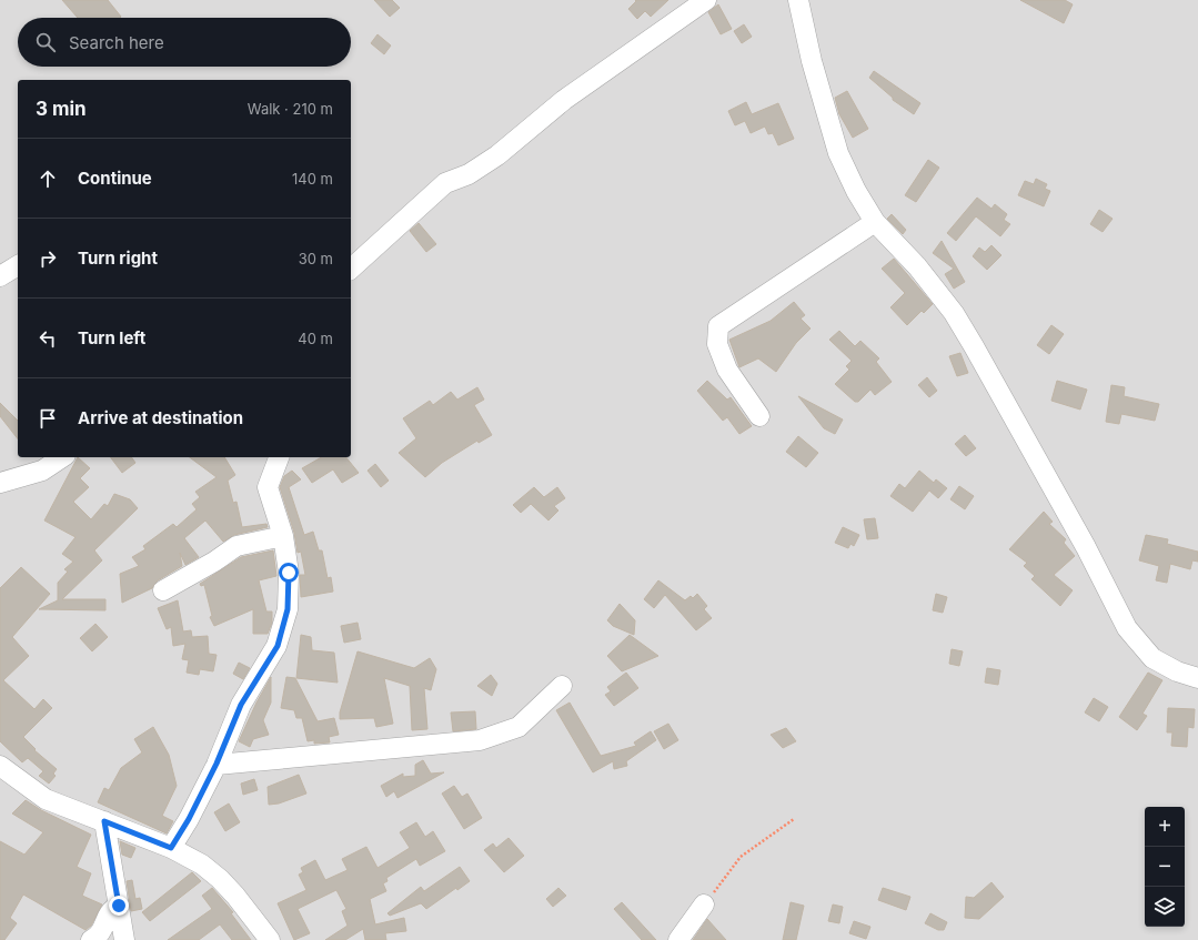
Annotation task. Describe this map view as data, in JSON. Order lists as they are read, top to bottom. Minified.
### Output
{"page":{"search":"Search here","heading":["3 min","Walk · 210 m"],"list":[["Continue","140 m"],["Turn right","30 m"],["Turn left","40 m"],"Arrive at destination"],"map_buttons":["+","−"]}}
